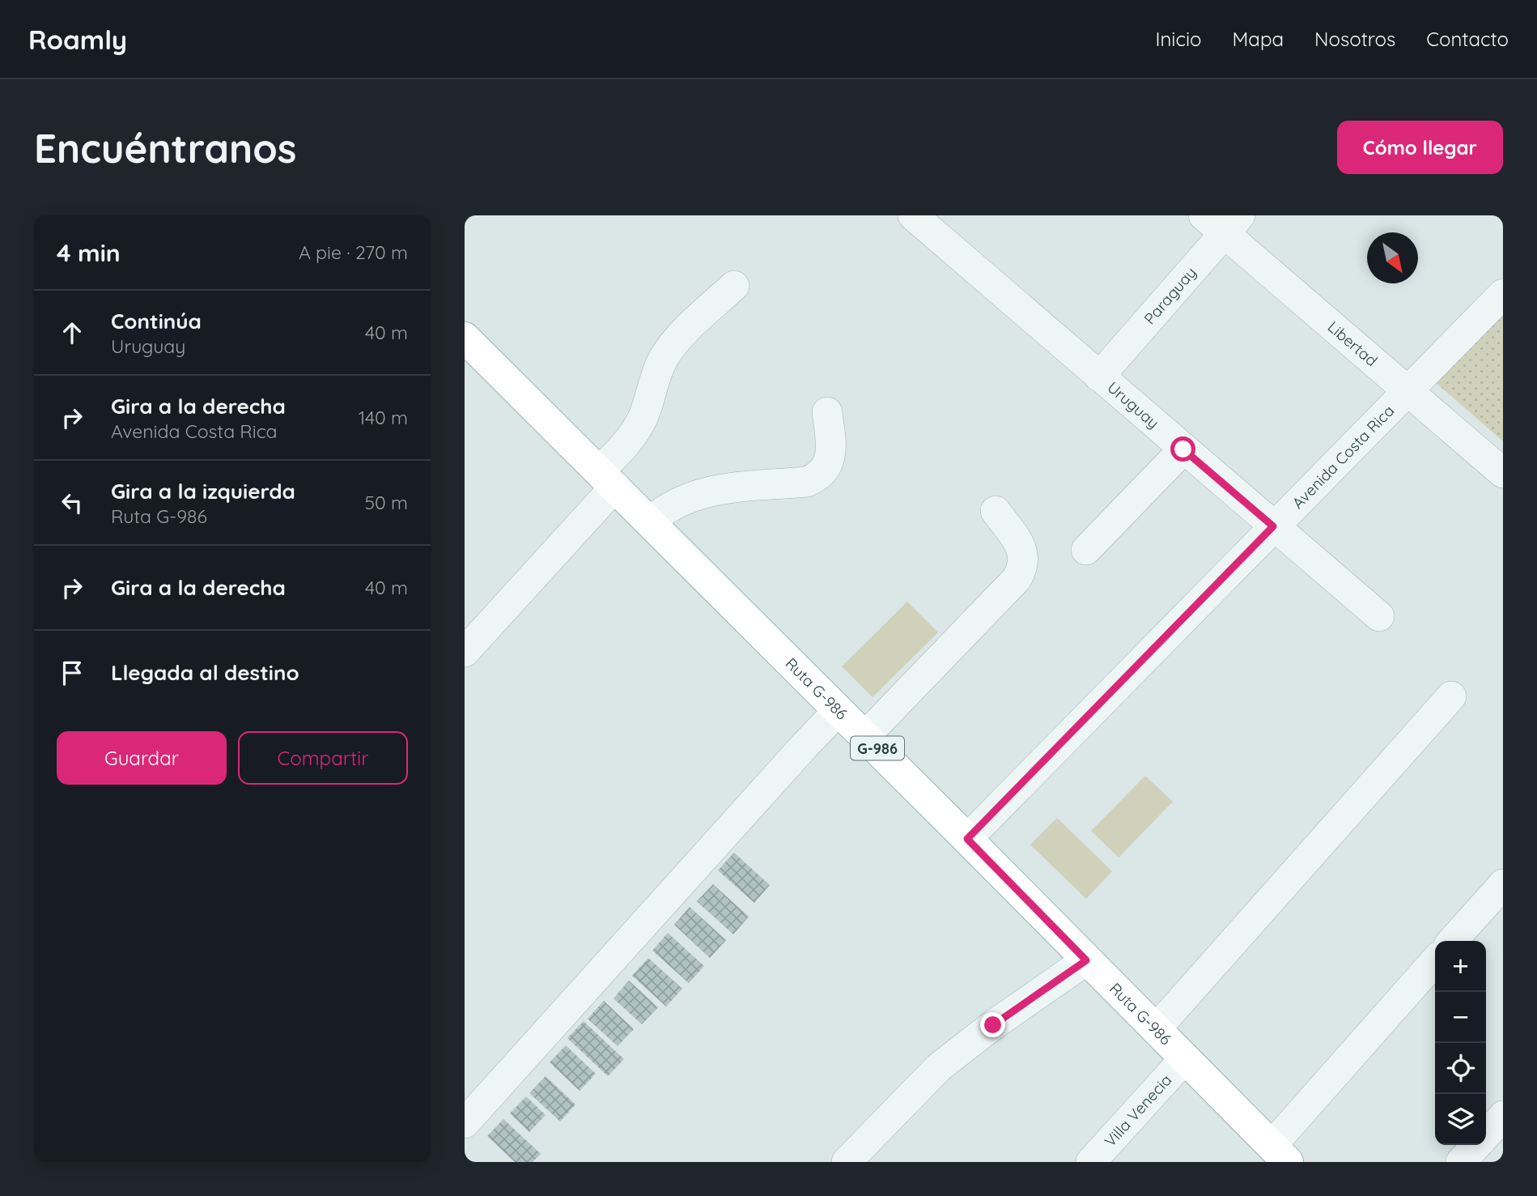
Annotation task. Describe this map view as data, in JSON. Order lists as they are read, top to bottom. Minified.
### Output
{"streets":{"main road":["Ruta G-986","G-986"],"street":["Paraguay","Libertad","Uruguay","Avenida Costa Rica","Villa Venecia"]},"crossings":[["Paraguay","Libertad"],["Paraguay","Uruguay"],["Libertad","Avenida Costa Rica"],["Uruguay","Avenida Costa Rica"],["Avenida Costa Rica","Ruta G-986"],["Ruta G-986","Villa Venecia"]],"north":"bottom right","page":{"header":"Roamly","nav":["Inicio","Mapa","Nosotros","Contacto"],"buttons":["Cómo llegar",["Guardar","Compartir"]],"title":"Encuéntranos","heading":["4 min","A pie · 270 m"],"list":[["Continúa","Uruguay","40 m"],["Gira a la derecha","Avenida Costa Rica","140 m"],["Gira a la izquierda","Ruta G-986","50 m"],["Gira a la derecha","40 m"],"Llegada al destino"],"map_buttons":["+","−"]}}
